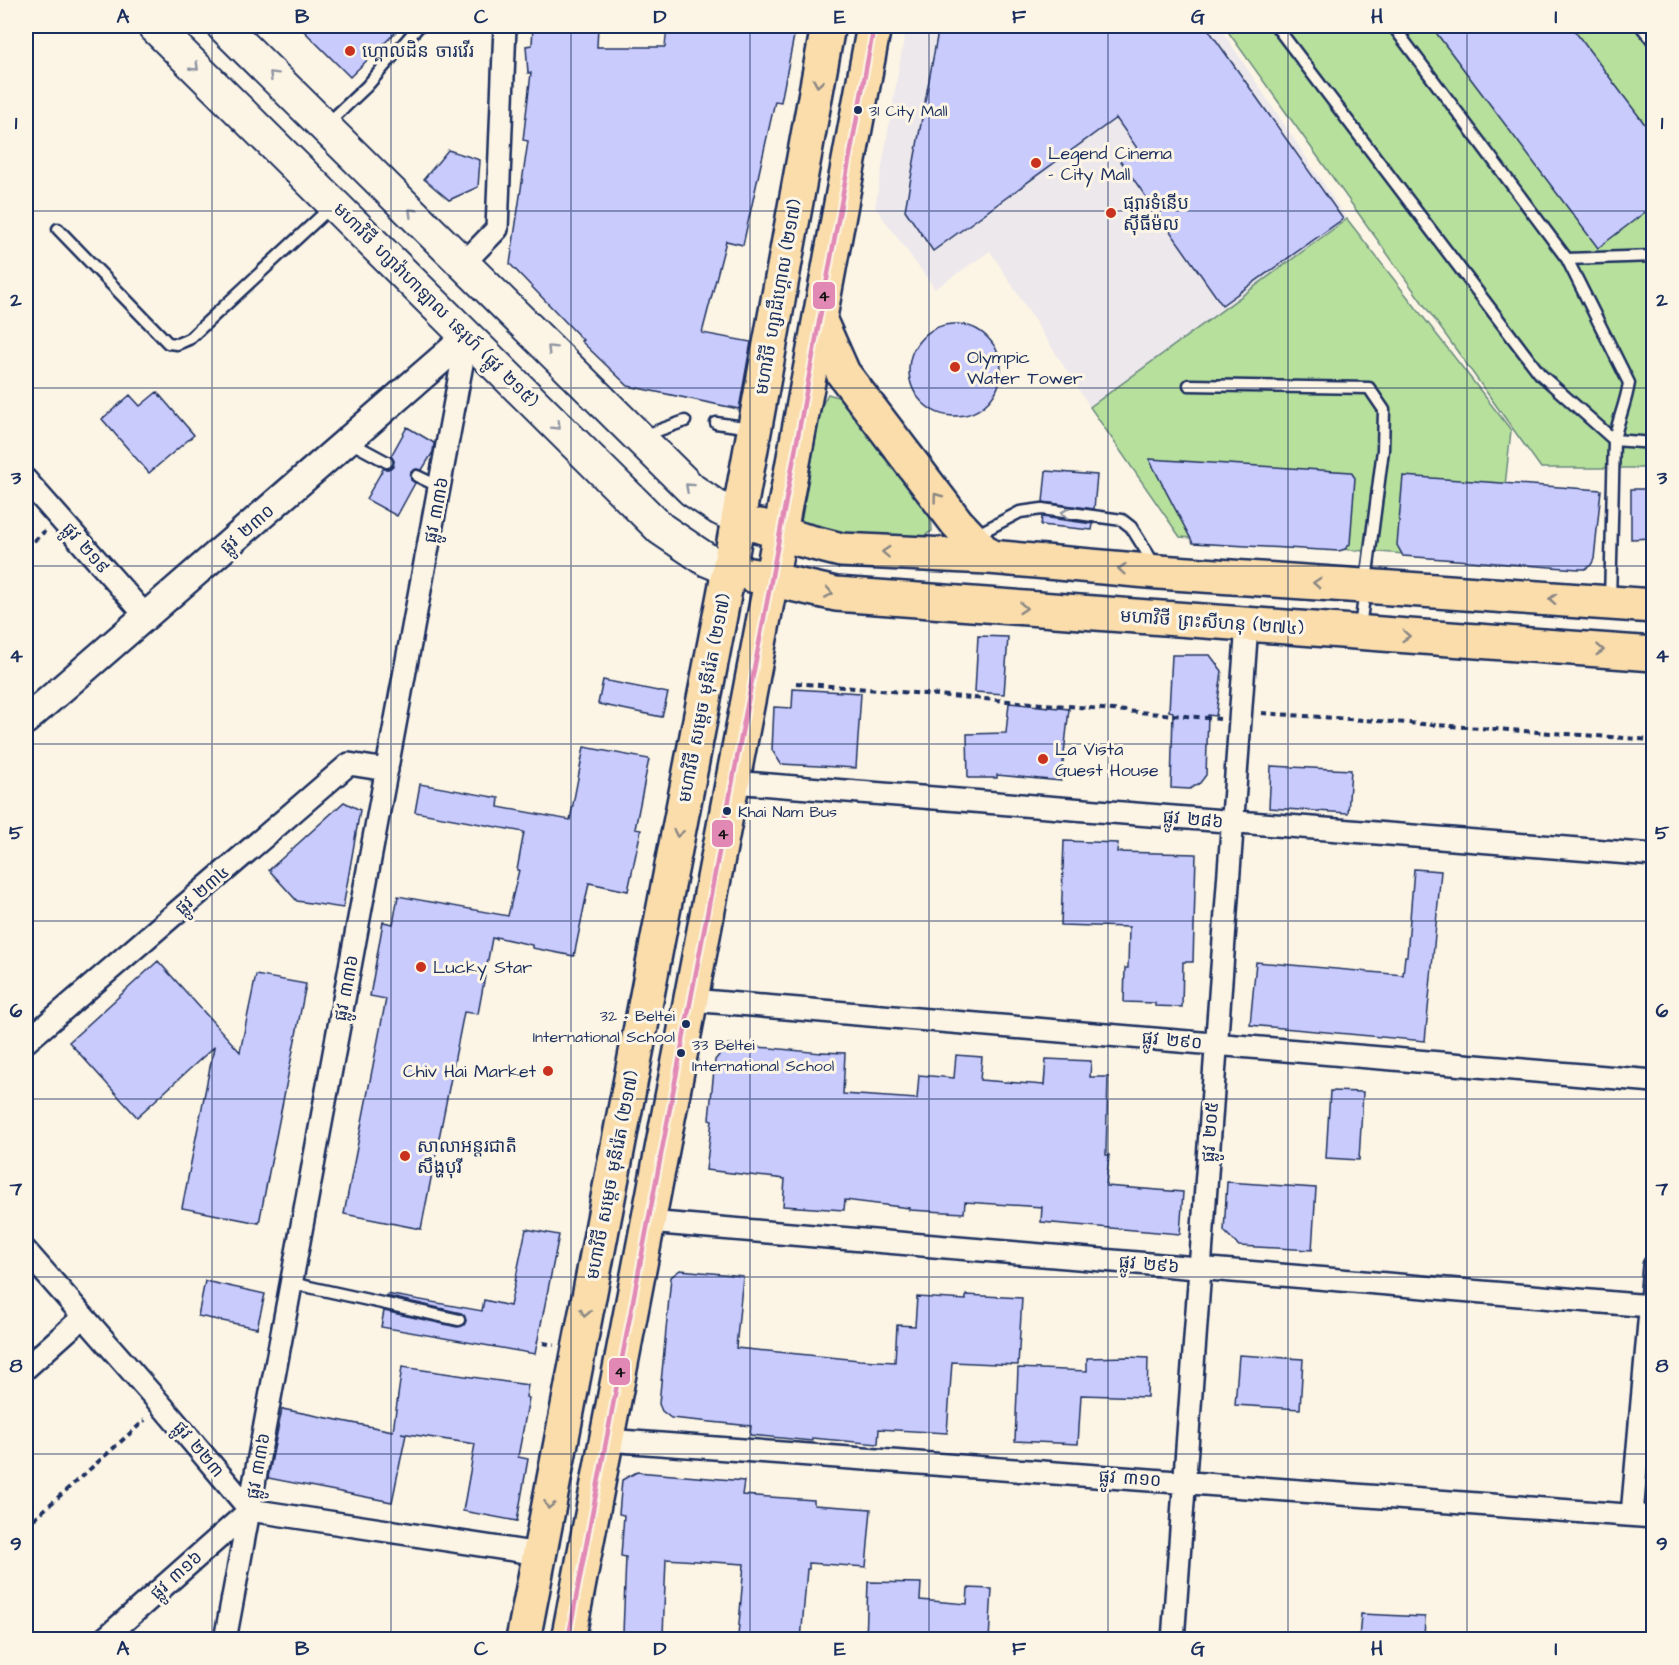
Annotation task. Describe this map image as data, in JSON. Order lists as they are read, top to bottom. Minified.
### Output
{"streets":{"main road":["មហាវិថី ហ្សាដឹហ្គោល (២១៧)","មហាវិថី ហ្សាវ៉ាហាឡាល នេរុហ៍ (ផ្លូវ ២១៥)","មហាវិថី ព្រះសីហនុ (២៧៤)","មហាវិថី សម្តេច មុនីរ៉េត (២១៧)"],"street":["ផ្លូវ ៣៣៦","ផ្លូវ ២៣០","ផ្លូវ ២១៩","ផ្លូវ ២៨៦","ផ្លូវ ២៣៤","ផ្លូវ ២៩០","ផ្លូវ ២០៥","ផ្លូវ ២៩៦","ផ្លូវ ២២៣","ផ្លូវ ៣១០","ផ្លូវ ៣១៦"]},"crossings":[["មហាវិថី ហ្សាដឹហ្គោល (២១៧)","មហាវិថី ហ្សាវ៉ាហាឡាល នេរុហ៍ (ផ្លូវ ២១៥)"],["មហាវិថី ហ្សាដឹហ្គោល (២១៧)","មហាវិថី ព្រះសីហនុ (២៧៤)"],["មហាវិថី ហ្សាដឹហ្គោល (២១៧)","មហាវិថី សម្តេច មុនីរ៉េត (២១៧)"],["មហាវិថី ហ្សាវ៉ាហាឡាល នេរុហ៍ (ផ្លូវ ២១៥)","ផ្លូវ ៣៣៦"],["មហាវិថី ហ្សាវ៉ាហាឡាល នេរុហ៍ (ផ្លូវ ២១៥)","ផ្លូវ ២៣០"],["មហាវិថី ហ្សាវ៉ាហាឡាល នេរុហ៍ (ផ្លូវ ២១៥)","មហាវិថី ព្រះសីហនុ (២៧៤)"],["មហាវិថី ហ្សាវ៉ាហាឡាល នេរុហ៍ (ផ្លូវ ២១៥)","មហាវិថី សម្តេច មុនីរ៉េត (២១៧)"],["ផ្លូវ ៣៣៦","ផ្លូវ ២៣០"],["ផ្លូវ ៣៣៦","ផ្លូវ ២៣៤"],["ផ្លូវ ៣៣៦","ផ្លូវ ២២៣"],["ផ្លូវ ៣៣៦","ផ្លូវ ៣១៦"],["ផ្លូវ ២៣០","ផ្លូវ ២១៩"],["មហាវិថី ព្រះសីហនុ (២៧៤)","មហាវិថី សម្តេច មុនីរ៉េត (២១៧)"],["មហាវិថី ព្រះសីហនុ (២៧៤)","ផ្លូវ ២០៥"],["ផ្លូវ ២៨៦","ផ្លូវ ២០៥"],["ផ្លូវ ២៩០","ផ្លូវ ២០៥"],["ផ្លូវ ២០៥","ផ្លូវ ២៩៦"],["ផ្លូវ ២០៥","ផ្លូវ ៣១០"],["ផ្លូវ ២២៣","ផ្លូវ ៣១៦"]],"places":["ហ្គោលដិន ចារវើរ","31 City Mall","Legend Cinema - City Mall","ផ្សារទំនើប ស៊ីធីម៉ល","Olympic Water Tower","La Vista Guest House","Khai Nam Bus","Lucky Star","32 - Beltei International School","33 Beltei International School","Chiv Hai Market","សាលាអន្តរជាតិ សឹង្ហបុរី"],"lines":["transit line 4"],"grid":{"columns":["A","B","C","D","E","F","G","H","I"],"rows":["1","2","3","4","5","6","7","8","9"]}}
